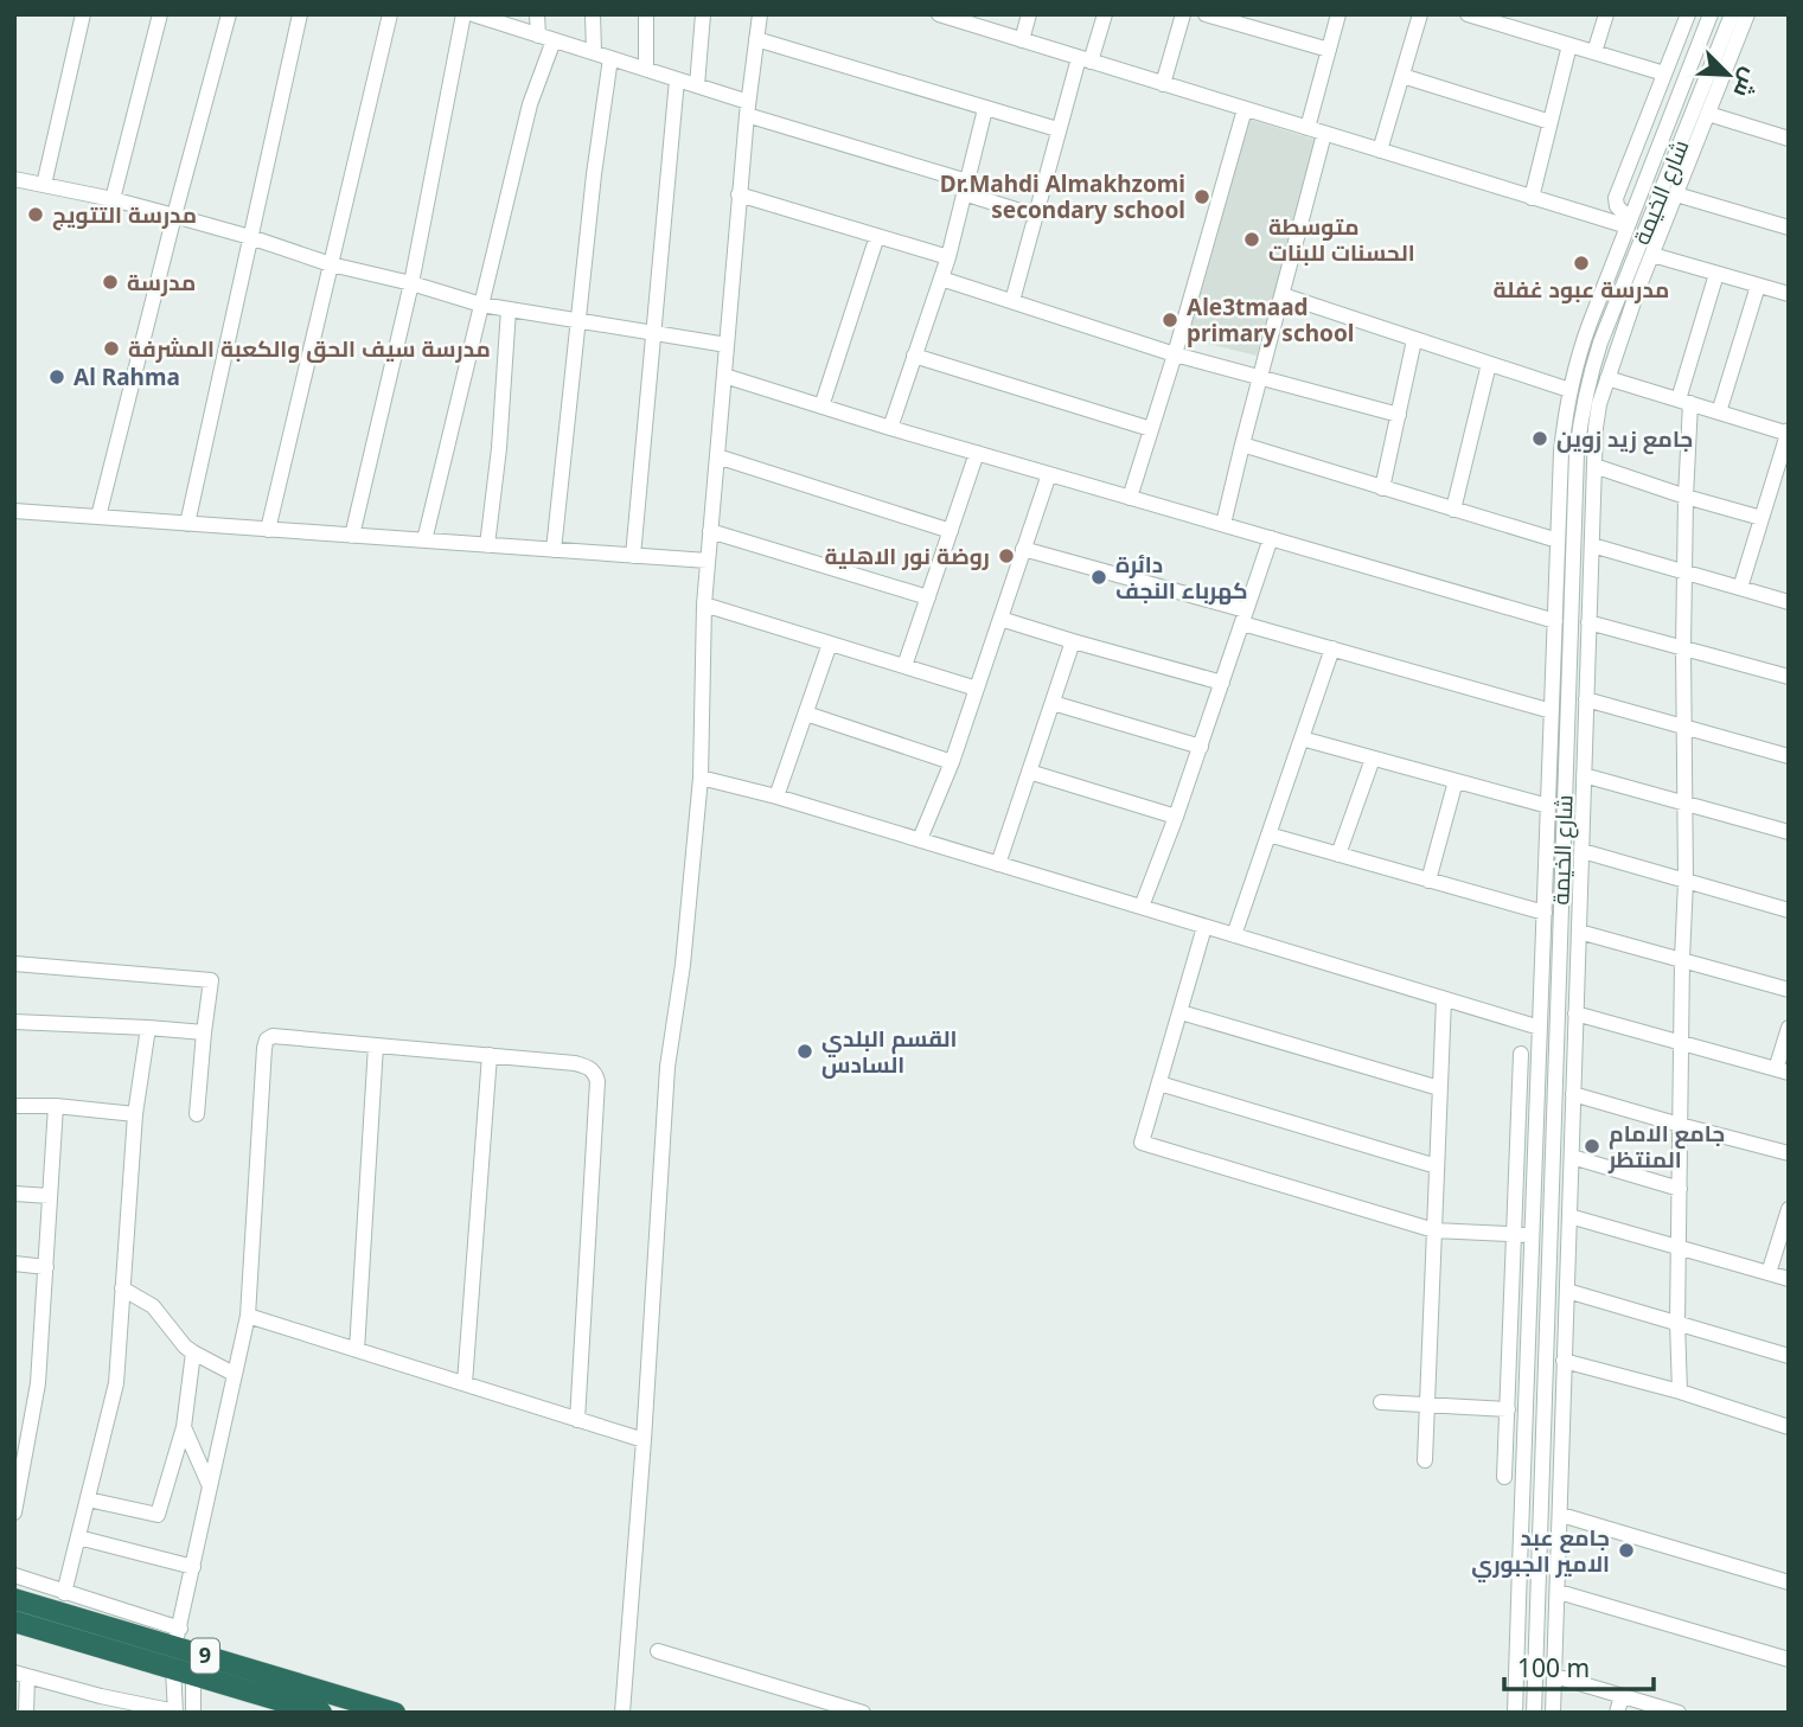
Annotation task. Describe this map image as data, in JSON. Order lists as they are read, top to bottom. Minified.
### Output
{"streets":{"highway":["9"],"street":["شارع الخيمة"]},"places":["Dr.Mahdi Almakhzomi secondary school","مدرسة التتويج","متوسطة الحسنات للبنات","مدرسة عبود غفلة","مدرسة","Ale3tmaad primary school","مدرسة سيف الحق والكعبة المشرفة","Al Rahma","جامع زيد زوين","روضة نور الاهلية","دائرة كهرباء النجف","القسم البلدي السادس","جامع الامام المنتظر","جامع عبد الامير الجبوري"],"scale_bar":"100 m","north":"bottom right"}
